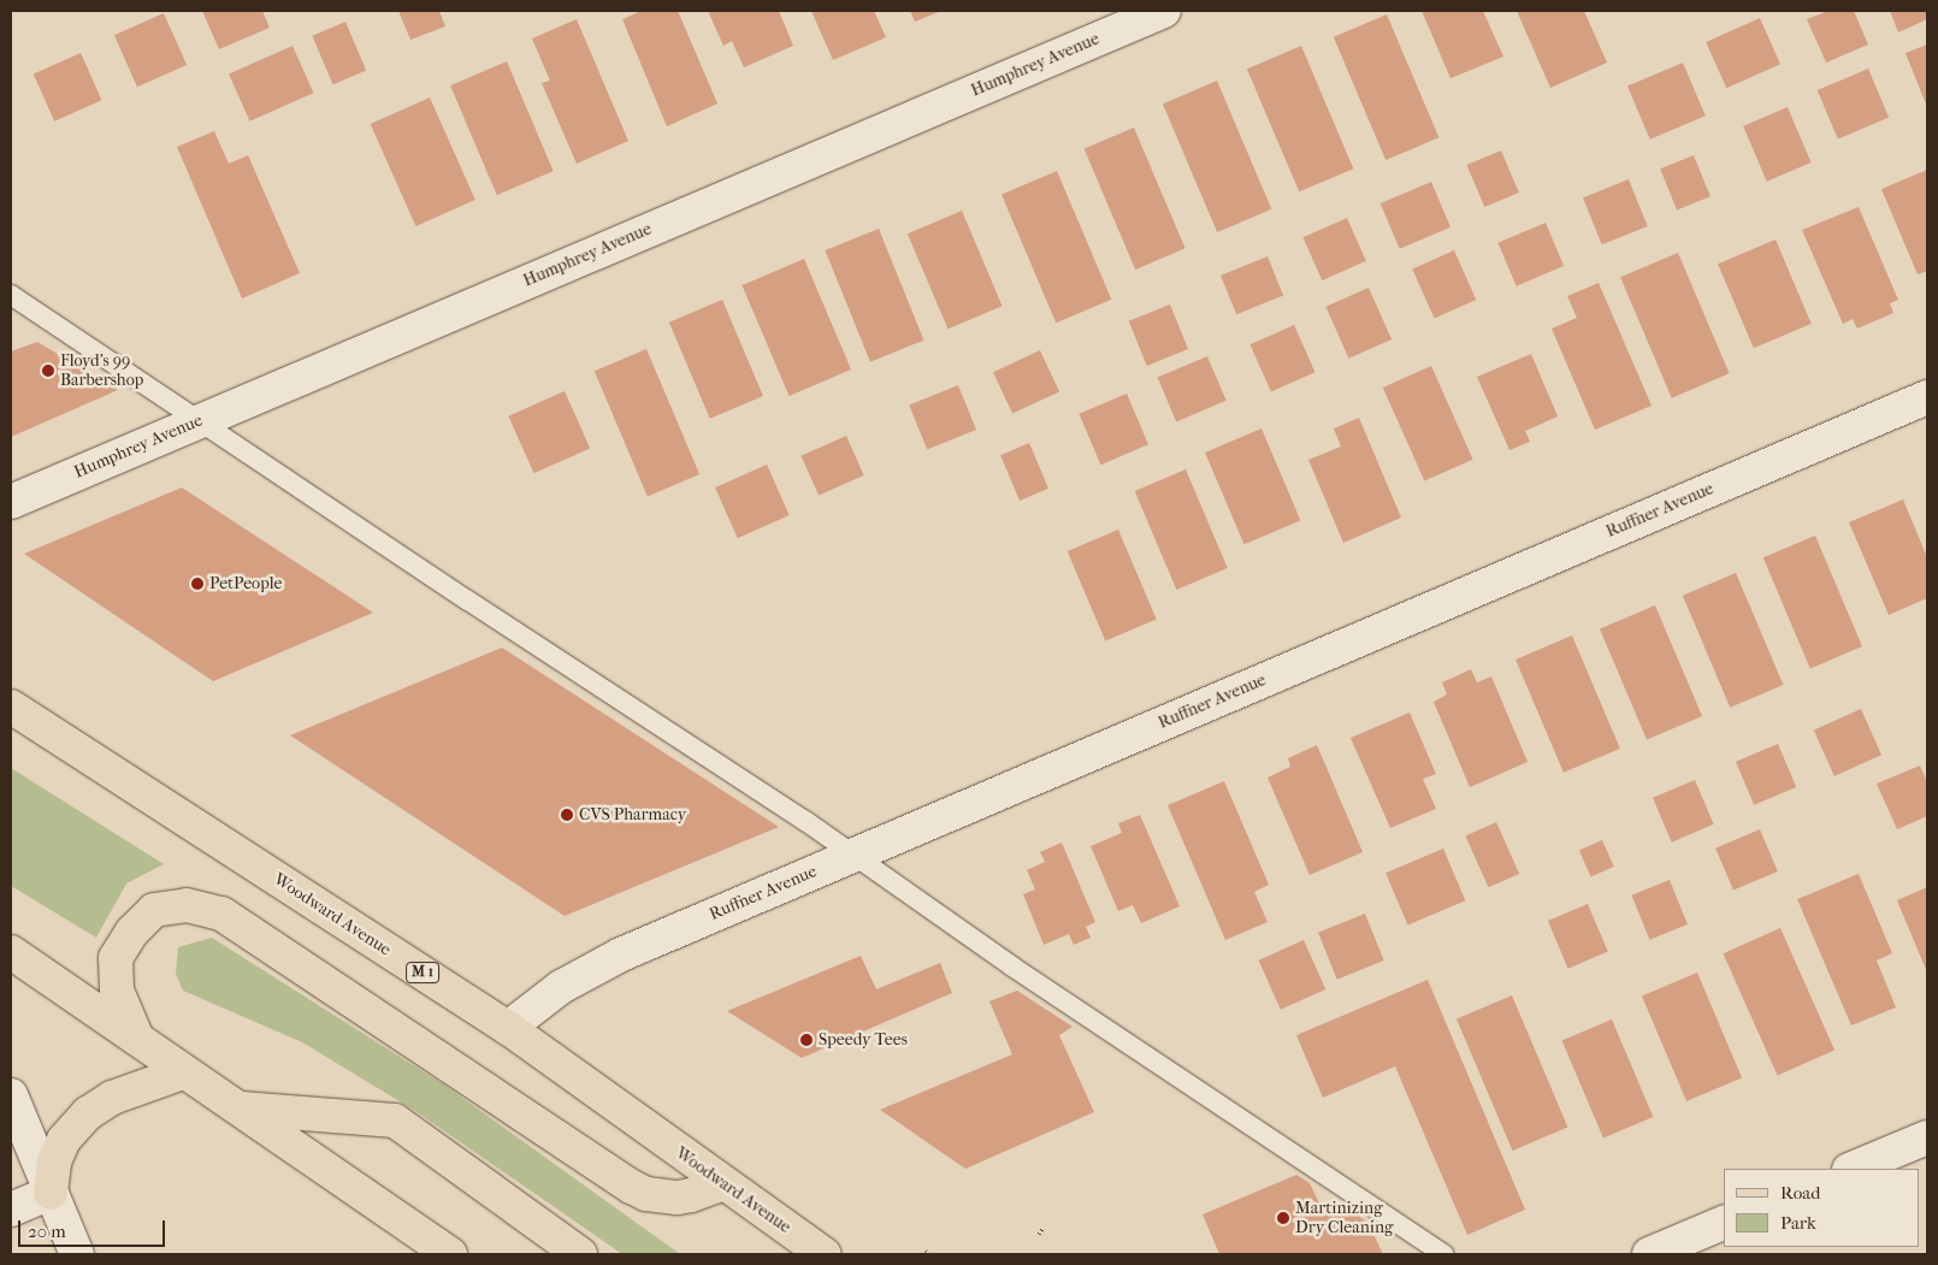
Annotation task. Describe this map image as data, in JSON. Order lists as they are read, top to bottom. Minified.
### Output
{"streets":{"main road":["Woodward Avenue","M 1"],"street":["Humphrey Avenue","Ruffner Avenue"]},"crossings":[["Ruffner Avenue","Woodward Avenue"]],"places":["Floyd's 99 Barbershop","PetPeople","CVS Pharmacy","Speedy Tees","Martinizing Dry Cleaning"],"legend":["Road","Park"],"scale_bar":"20 m"}
